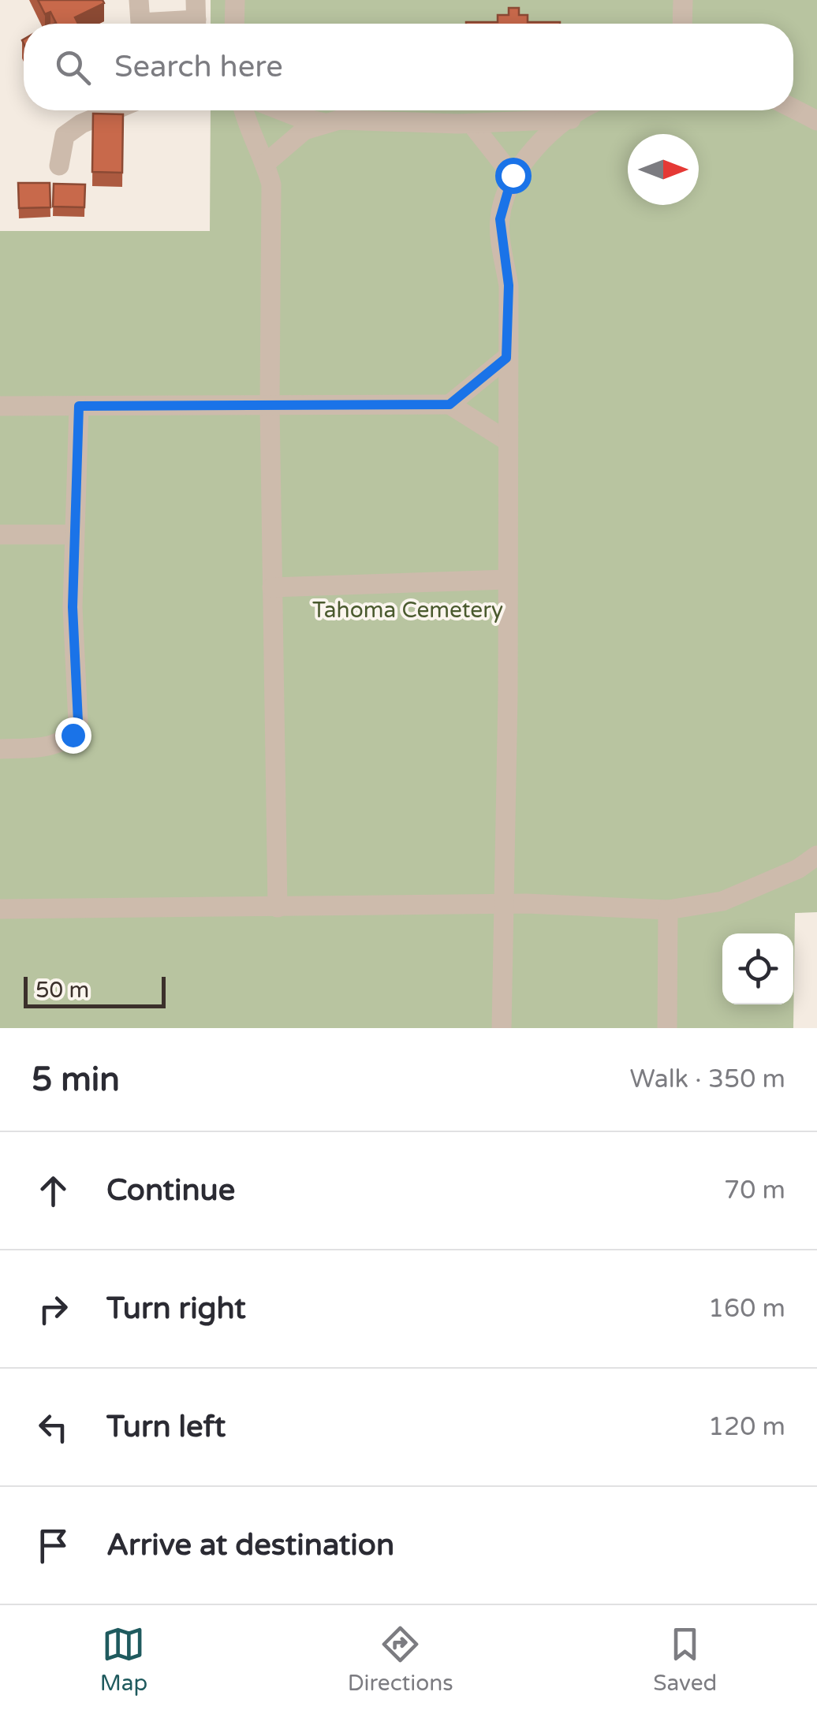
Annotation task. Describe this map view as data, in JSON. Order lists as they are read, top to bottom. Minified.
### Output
{"parks":["Tahoma Cemetery"],"scale_bar":"50 m","north":"right","page":{"search":"Search here","scale":"50 m","heading":["5 min","Walk · 350 m"],"list":[["Continue","70 m"],["Turn right","160 m"],["Turn left","120 m"],"Arrive at destination"],"nav":["Map","Directions","Saved"]}}
